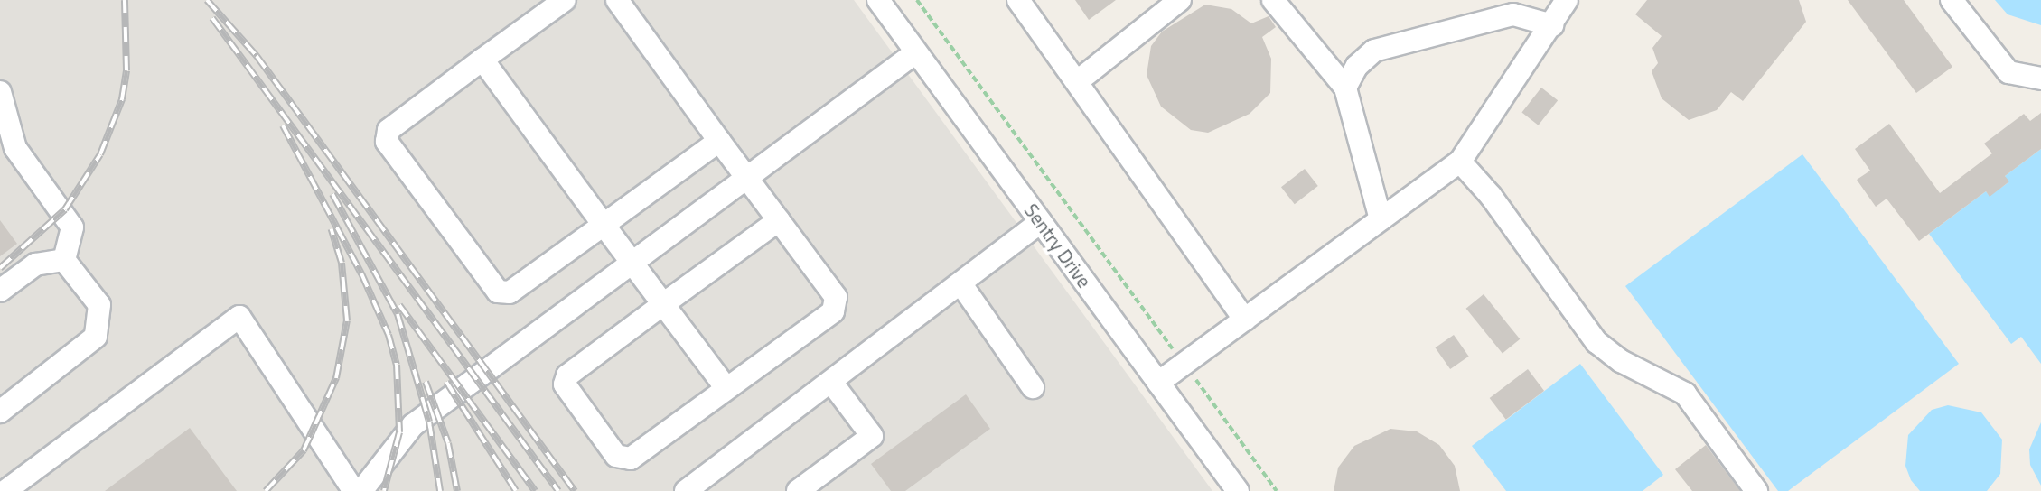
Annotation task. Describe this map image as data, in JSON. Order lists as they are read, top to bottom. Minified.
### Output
{"streets":{"street":["Sentry Drive"]}}
